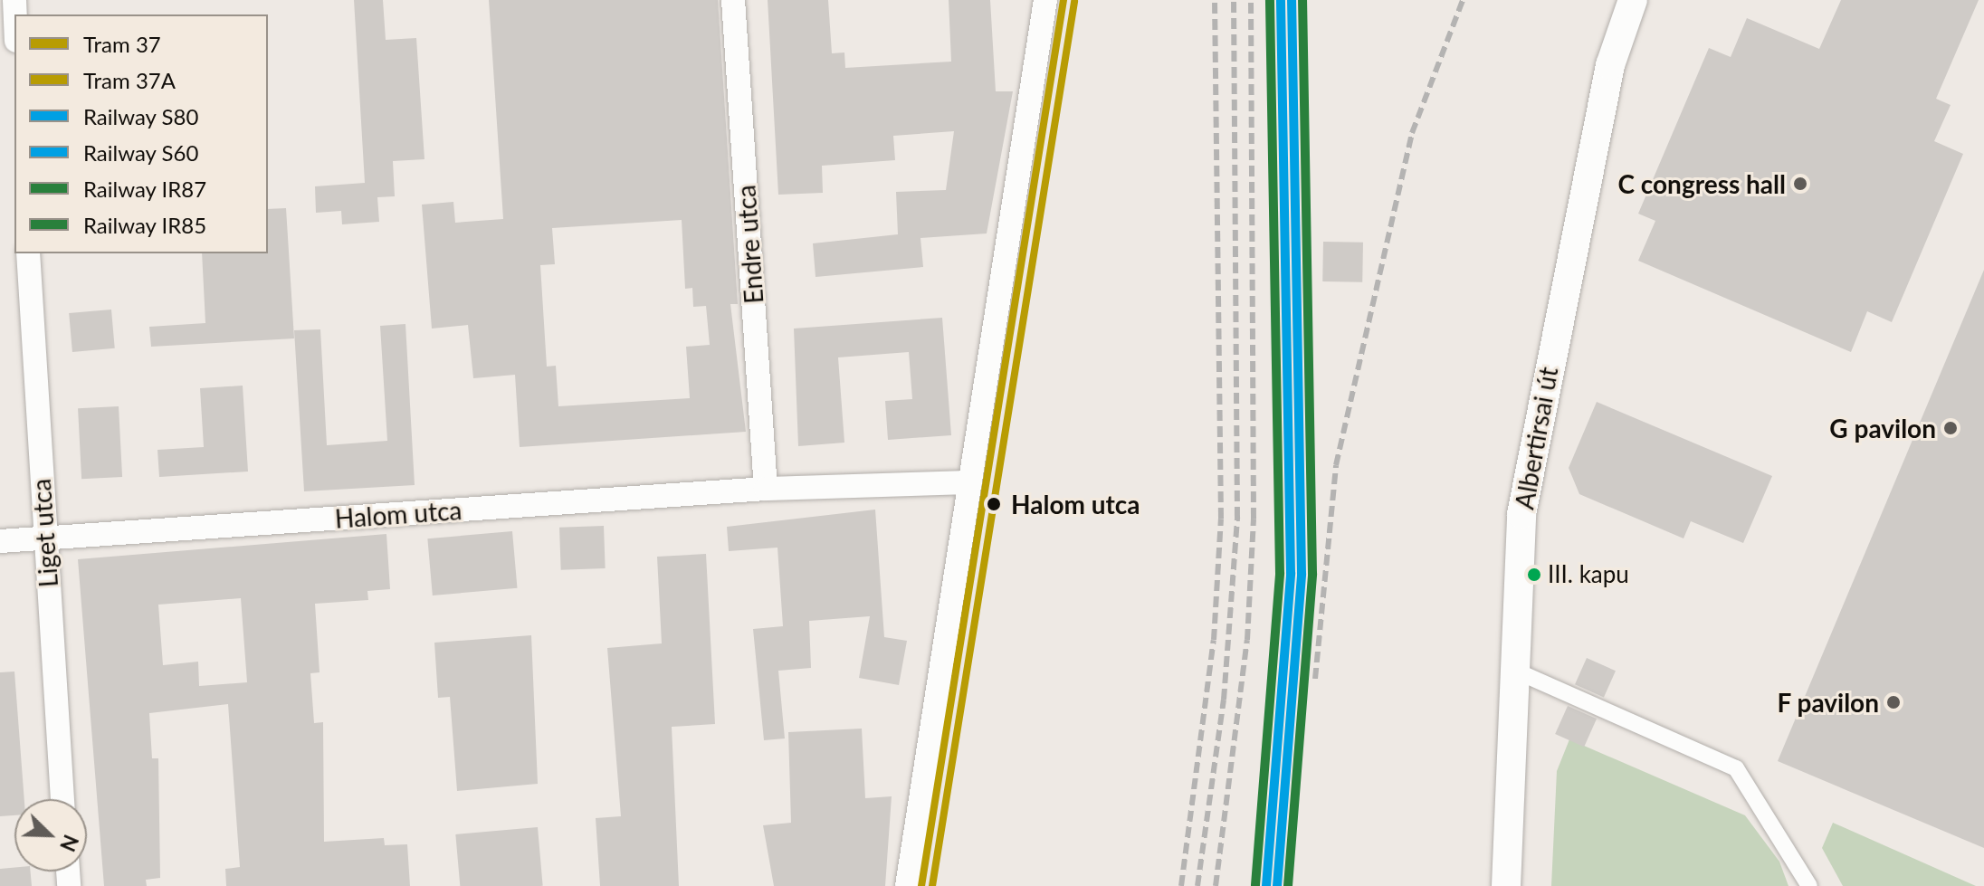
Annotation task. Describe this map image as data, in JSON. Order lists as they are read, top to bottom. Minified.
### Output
{"streets":{"street":["Endre utca","Albertirsai út","Halom utca","Liget utca"]},"crossings":[["Endre utca","Halom utca"],["Halom utca","Liget utca"]],"places":["C congress hall","G pavilon","Halom utca","III. kapu","F pavilon"],"lines":["tram line 37","rail line S80","rail line S60","rail line IR87","rail line IR85","tram line 37A"],"legend":["Tram 37","Tram 37A","Railway S80","Railway S60","Railway IR87","Railway IR85"],"north":"bottom right"}
